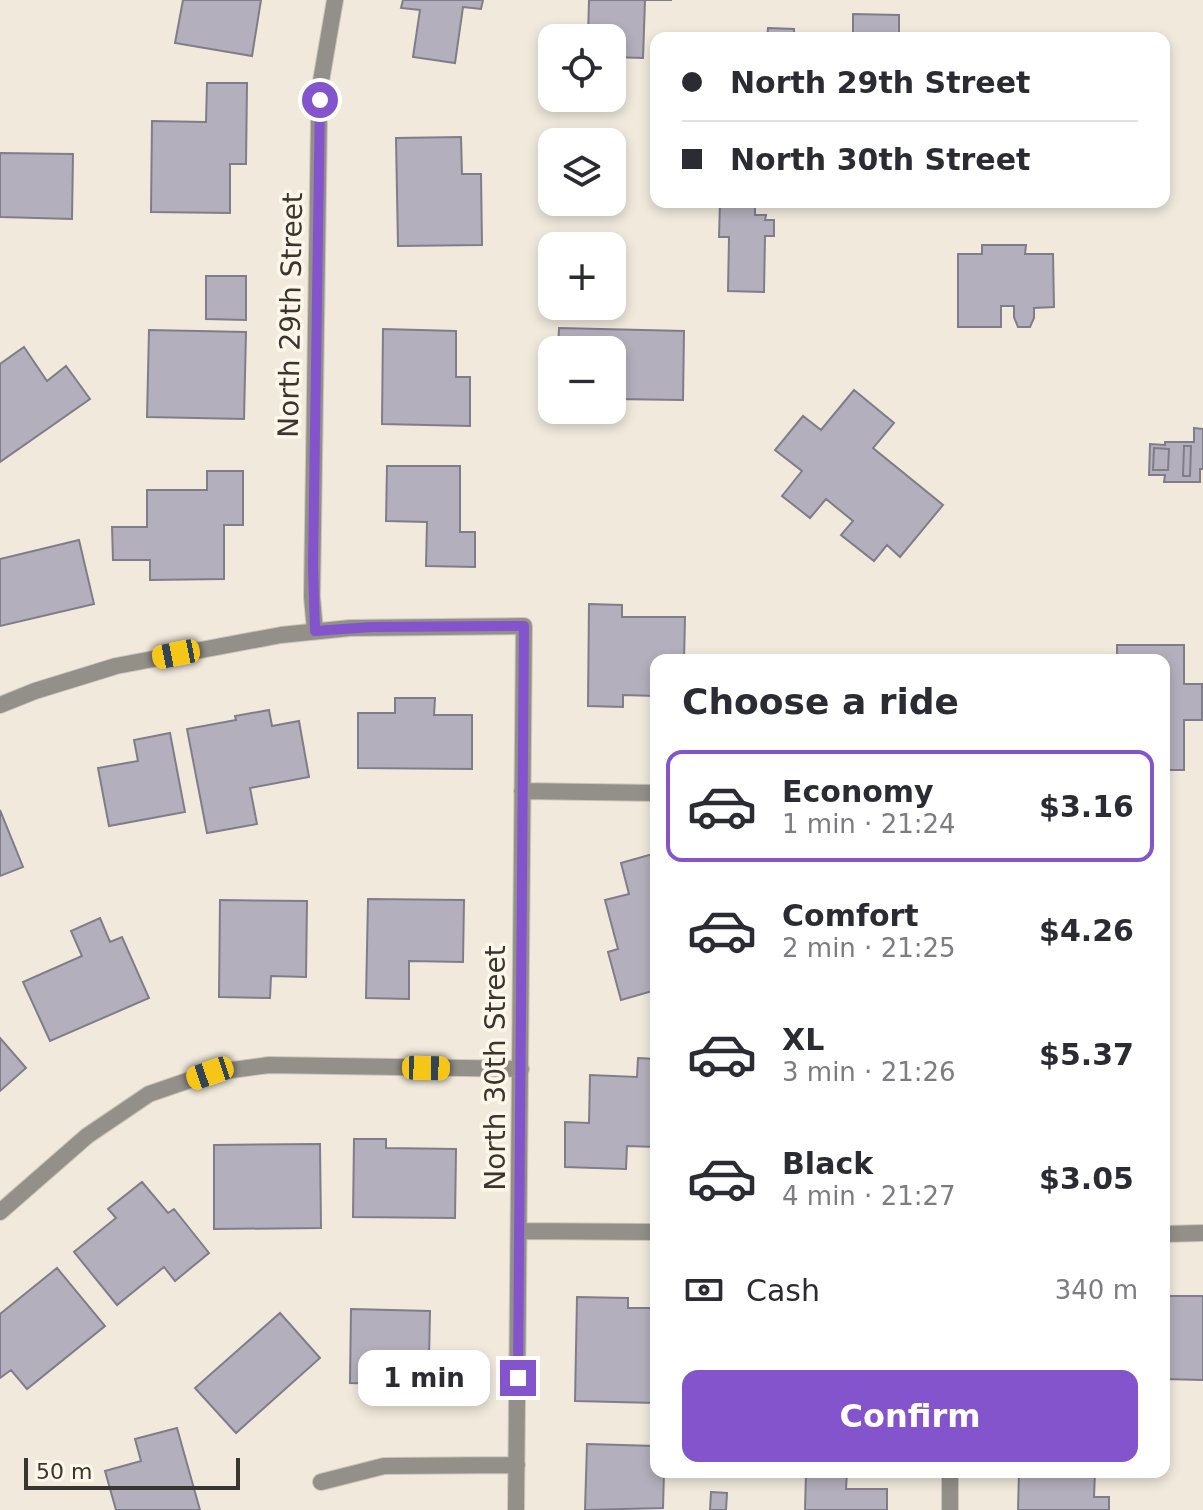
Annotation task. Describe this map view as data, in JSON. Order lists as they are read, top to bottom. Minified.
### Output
{"streets":{"street":["North 29th Street","North 30th Street"]},"crossings":[["North 29th Street","North 30th Street"]],"scale_bar":"50 m","page":{"map_buttons":["+","−"],"banner":["North 29th Street","North 30th Street"],"heading":"Choose a ride","list":[{"name":"Economy","note":"1 min · 21:24","value":"$3.16"},{"name":"Comfort","note":"2 min · 21:25","value":"$4.26"},{"name":"XL","note":"3 min · 21:26","value":"$5.37"},{"name":"Black","note":"4 min · 21:27","value":"$3.05"}],"pay":["Cash","340 m"],"bubble":"1 min","buttons":"Confirm","scale":"50 m"}}
